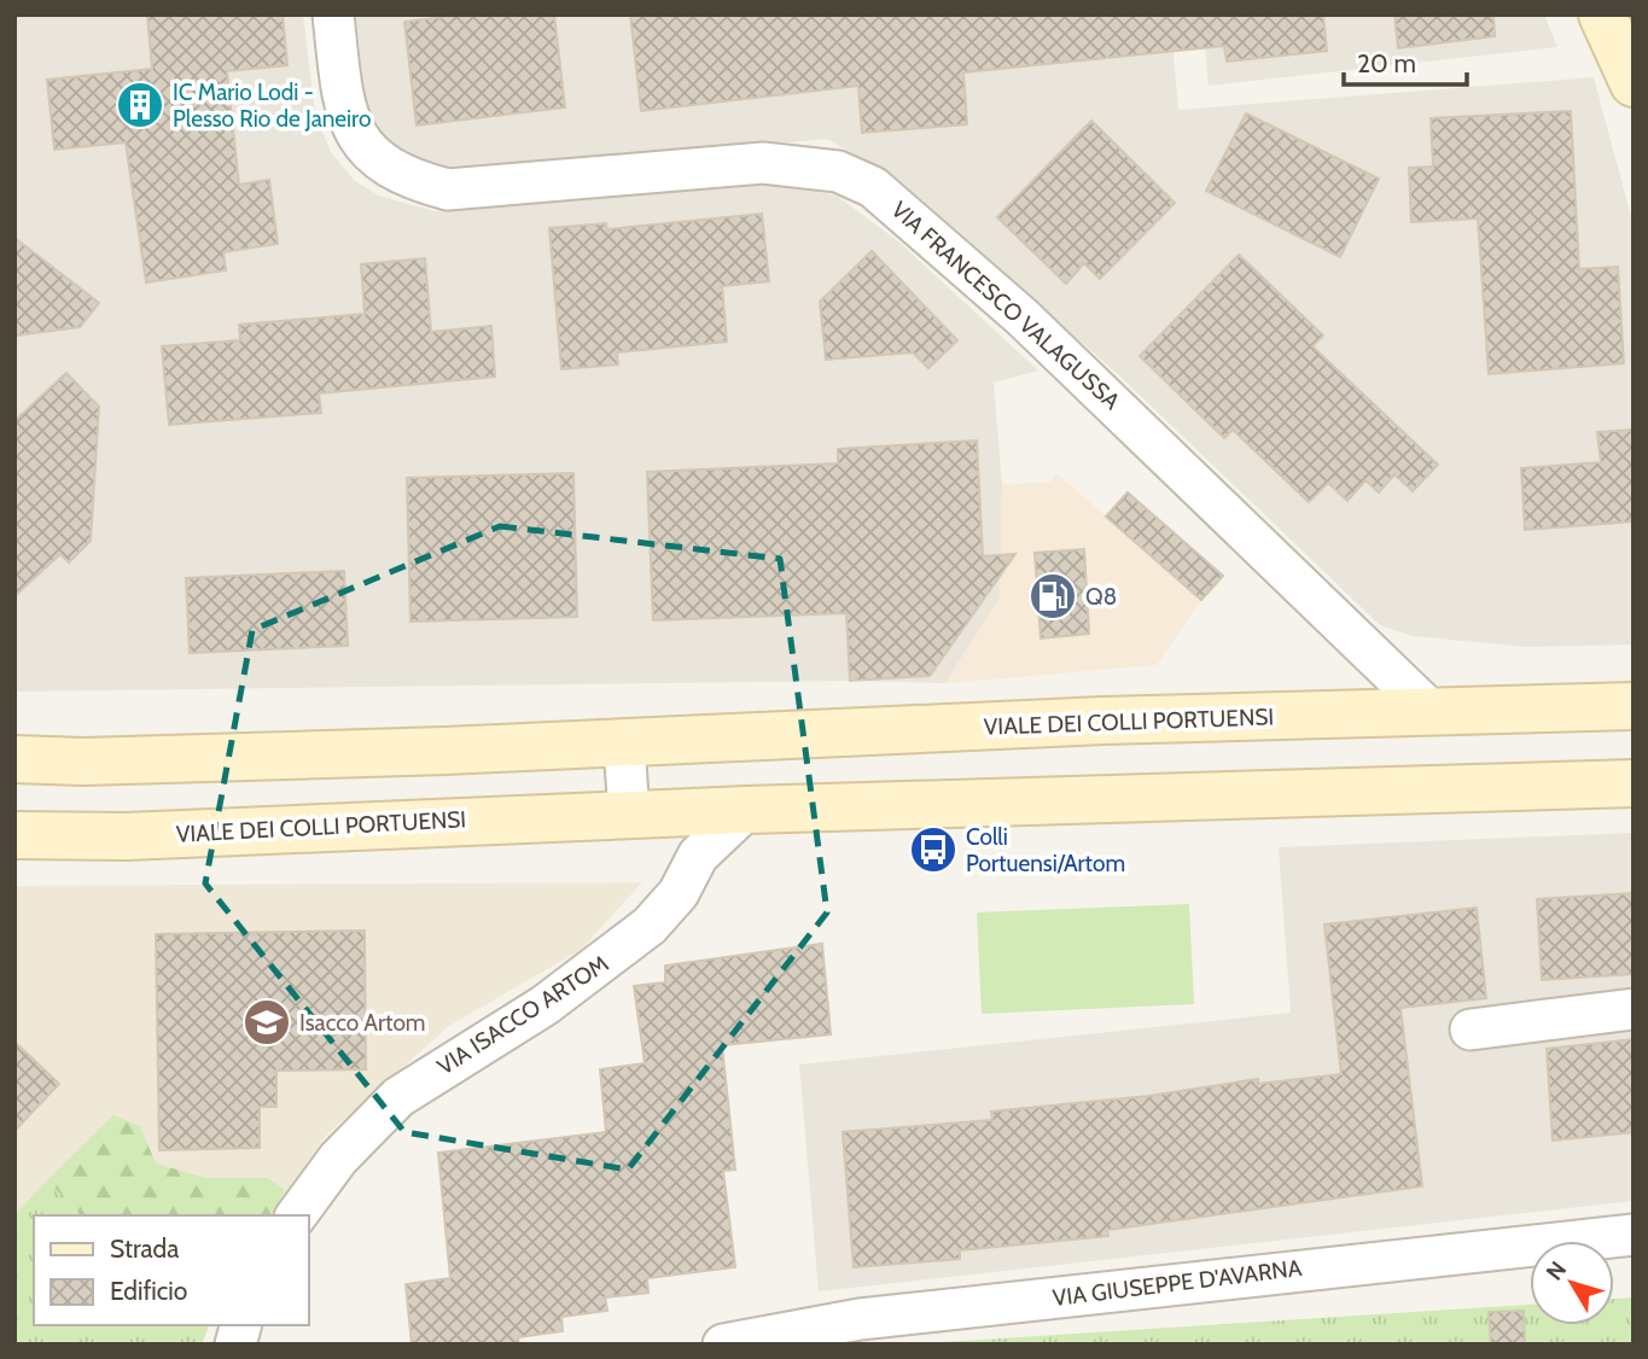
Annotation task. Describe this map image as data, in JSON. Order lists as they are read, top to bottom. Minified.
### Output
{"streets":{"street":["VIA FRANCESCO VALAGUSSA","VIALE DEI COLLI PORTUENSI","VIA ISACCO ARTOM","VIA GIUSEPPE D'AVARNA"]},"crossings":[["VIA FRANCESCO VALAGUSSA","VIALE DEI COLLI PORTUENSI"],["VIALE DEI COLLI PORTUENSI","VIA ISACCO ARTOM"]],"places":{"building":["IC Mario Lodi - Plesso Rio de Janeiro"],"fuel station":["Q8"],"bus stop":["Colli Portuensi/Artom"],"school or university":["Isacco Artom"]},"legend":["Strada","Edificio"],"scale_bar":"20 m","north":"top left"}
